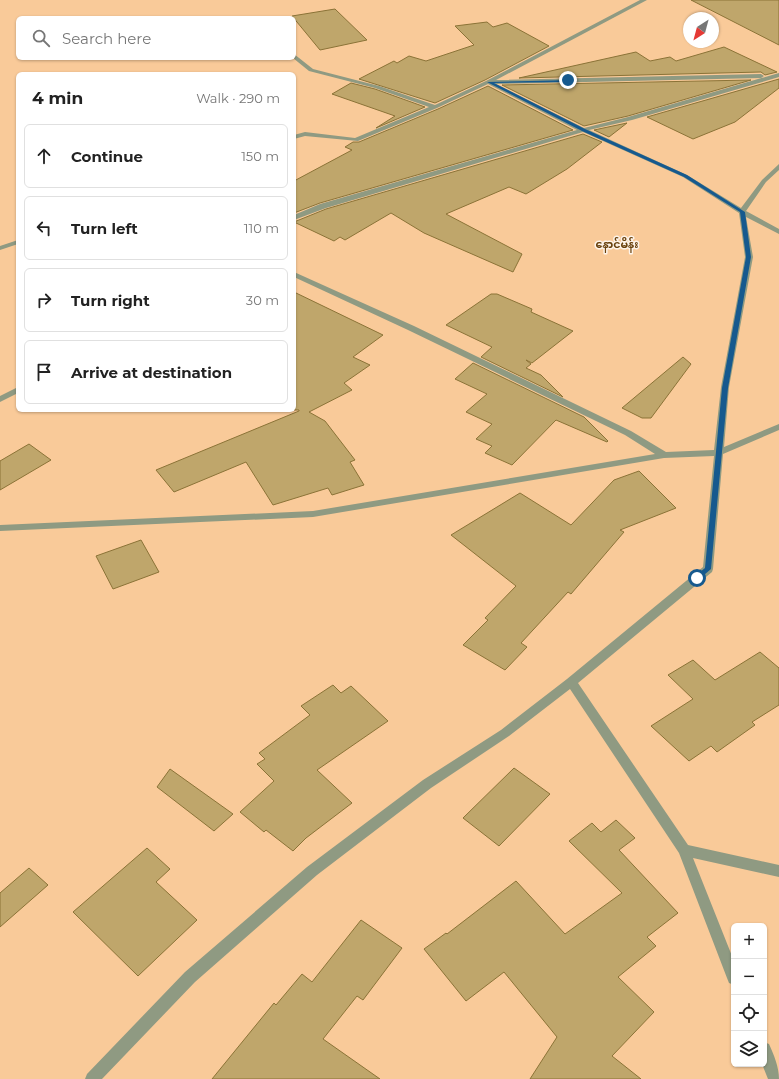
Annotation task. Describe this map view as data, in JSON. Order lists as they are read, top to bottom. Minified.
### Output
{"districts":["နောင်မိန်း"],"north":"bottom left","page":{"search":"Search here","heading":["4 min","Walk · 290 m"],"list":[["Continue","150 m"],["Turn left","110 m"],["Turn right","30 m"],"Arrive at destination"],"map_buttons":["+","−"]}}
